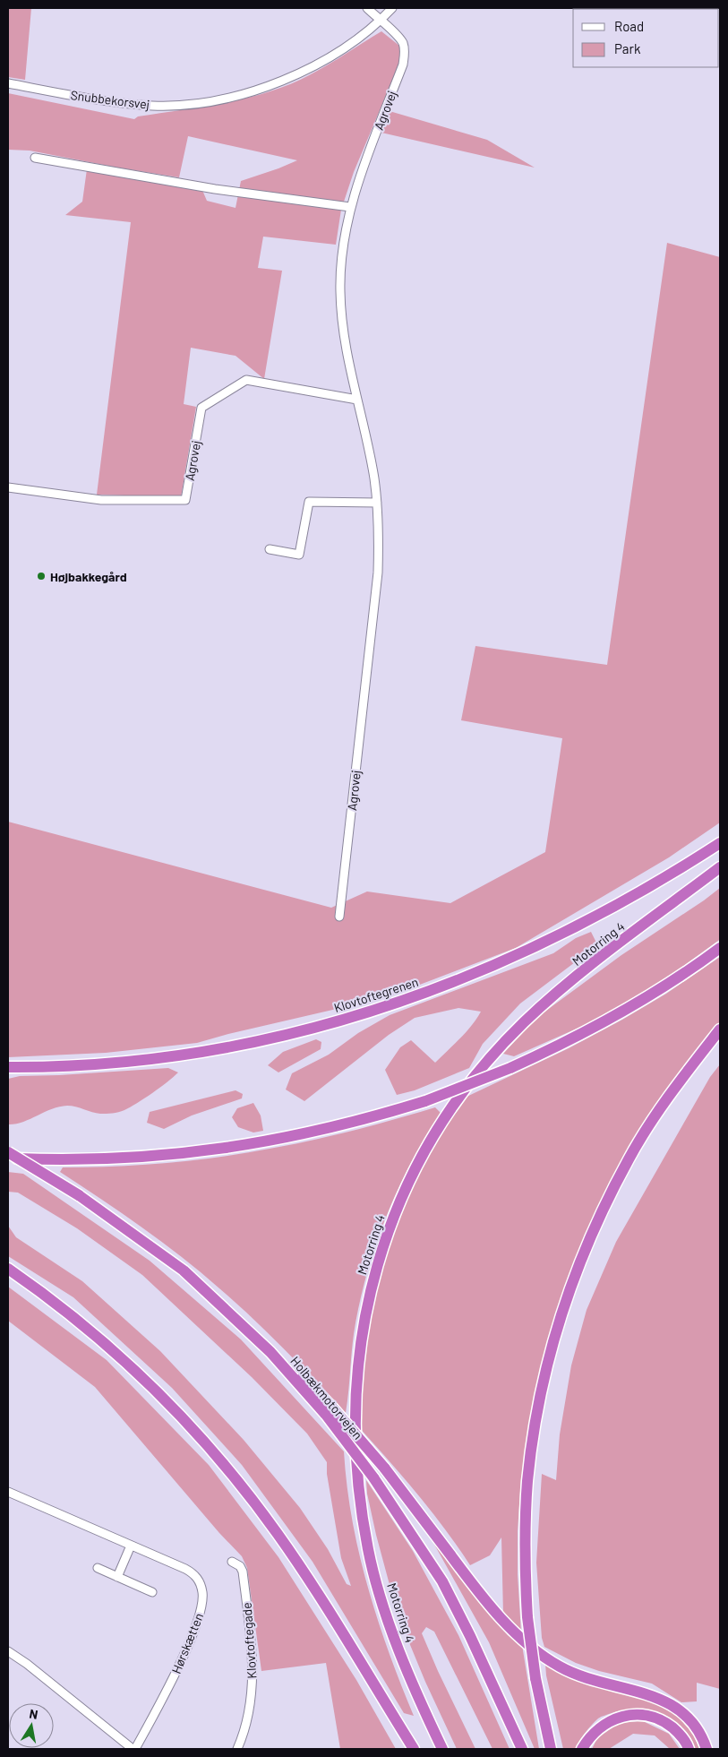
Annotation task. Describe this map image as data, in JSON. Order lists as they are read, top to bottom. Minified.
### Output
{"streets":{"highway":["Motorring 4","Klovtoftegrenen","Holbækmotorvejen"],"street":["Snubbekorsvej","Agrovej","Klovtoftegade","Hørskætten"]},"crossings":[["Snubbekorsvej","Agrovej"]],"places":["Højbakkegård"],"legend":["Road","Park"],"north":"top"}
